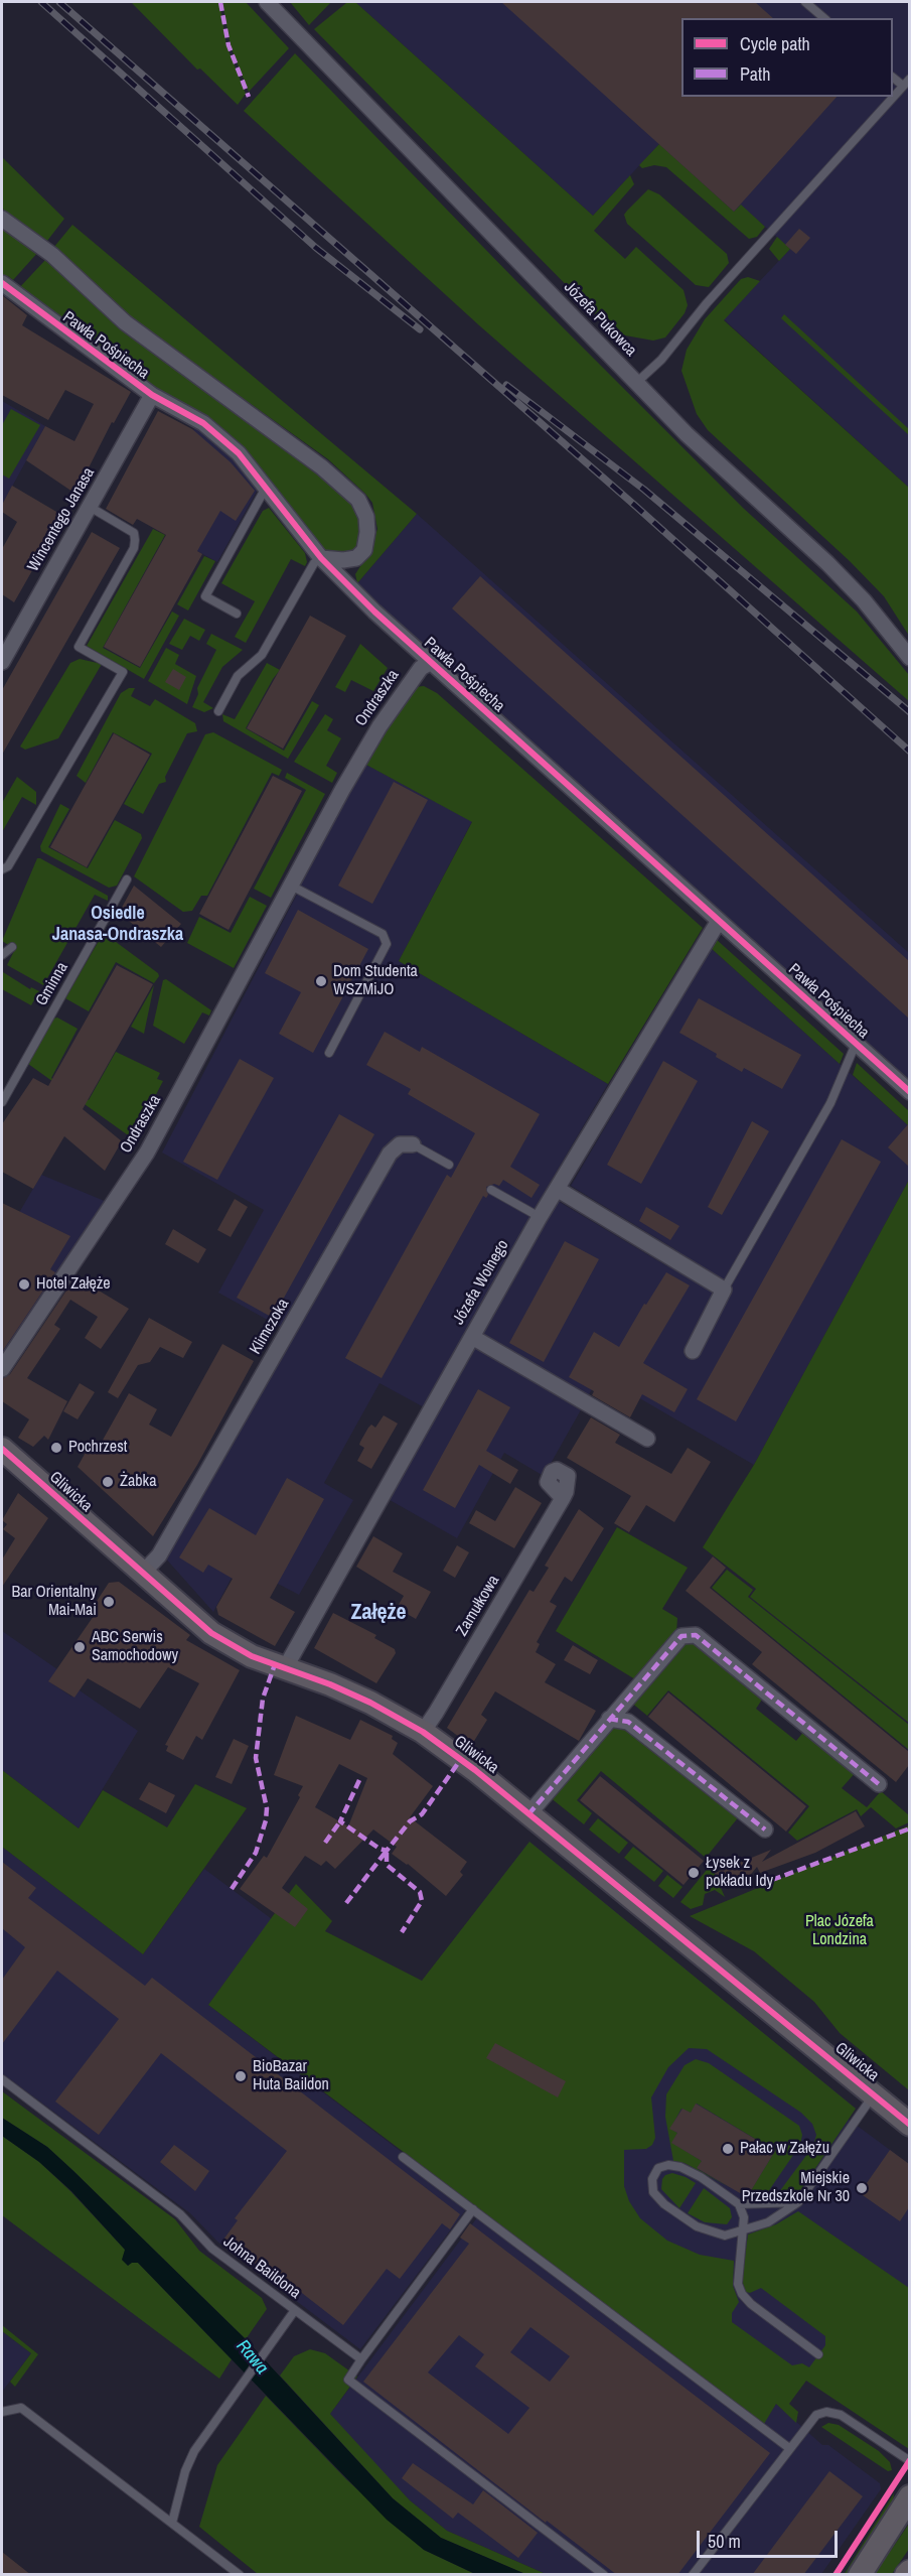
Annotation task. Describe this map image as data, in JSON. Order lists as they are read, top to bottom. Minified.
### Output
{"streets":{"street":["Józefa Pukowca","Pawła Pośpiecha","Wincentego Janasa","Ondraszka","Józefa Wolnego","Klimczoka","Gliwicka","Zamułkowa"],"lane":["Gminna","Johna Baildona"]},"crossings":[["Pawła Pośpiecha","Wincentego Janasa"],["Pawła Pośpiecha","Ondraszka"],["Pawła Pośpiecha","Józefa Wolnego"],["Józefa Wolnego","Gliwicka"],["Klimczoka","Gliwicka"],["Gliwicka","Zamułkowa"]],"districts":["Osiedle Janasa-Ondraszka","Załęże"],"water":["Rawa"],"parks":["Plac Józefa Londzina"],"places":["Dom Studenta WSZMiJO","Hotel Załęże","Pochrzest","Żabka","Bar Orientalny Mai-Mai","ABC Serwis Samochodowy","Łysek z pokładu Idy","BioBazar Huta Baildon","Pałac w Załężu","Miejskie Przedszkole Nr 30"],"legend":["Cycle path","Path"],"scale_bar":"50 m"}
